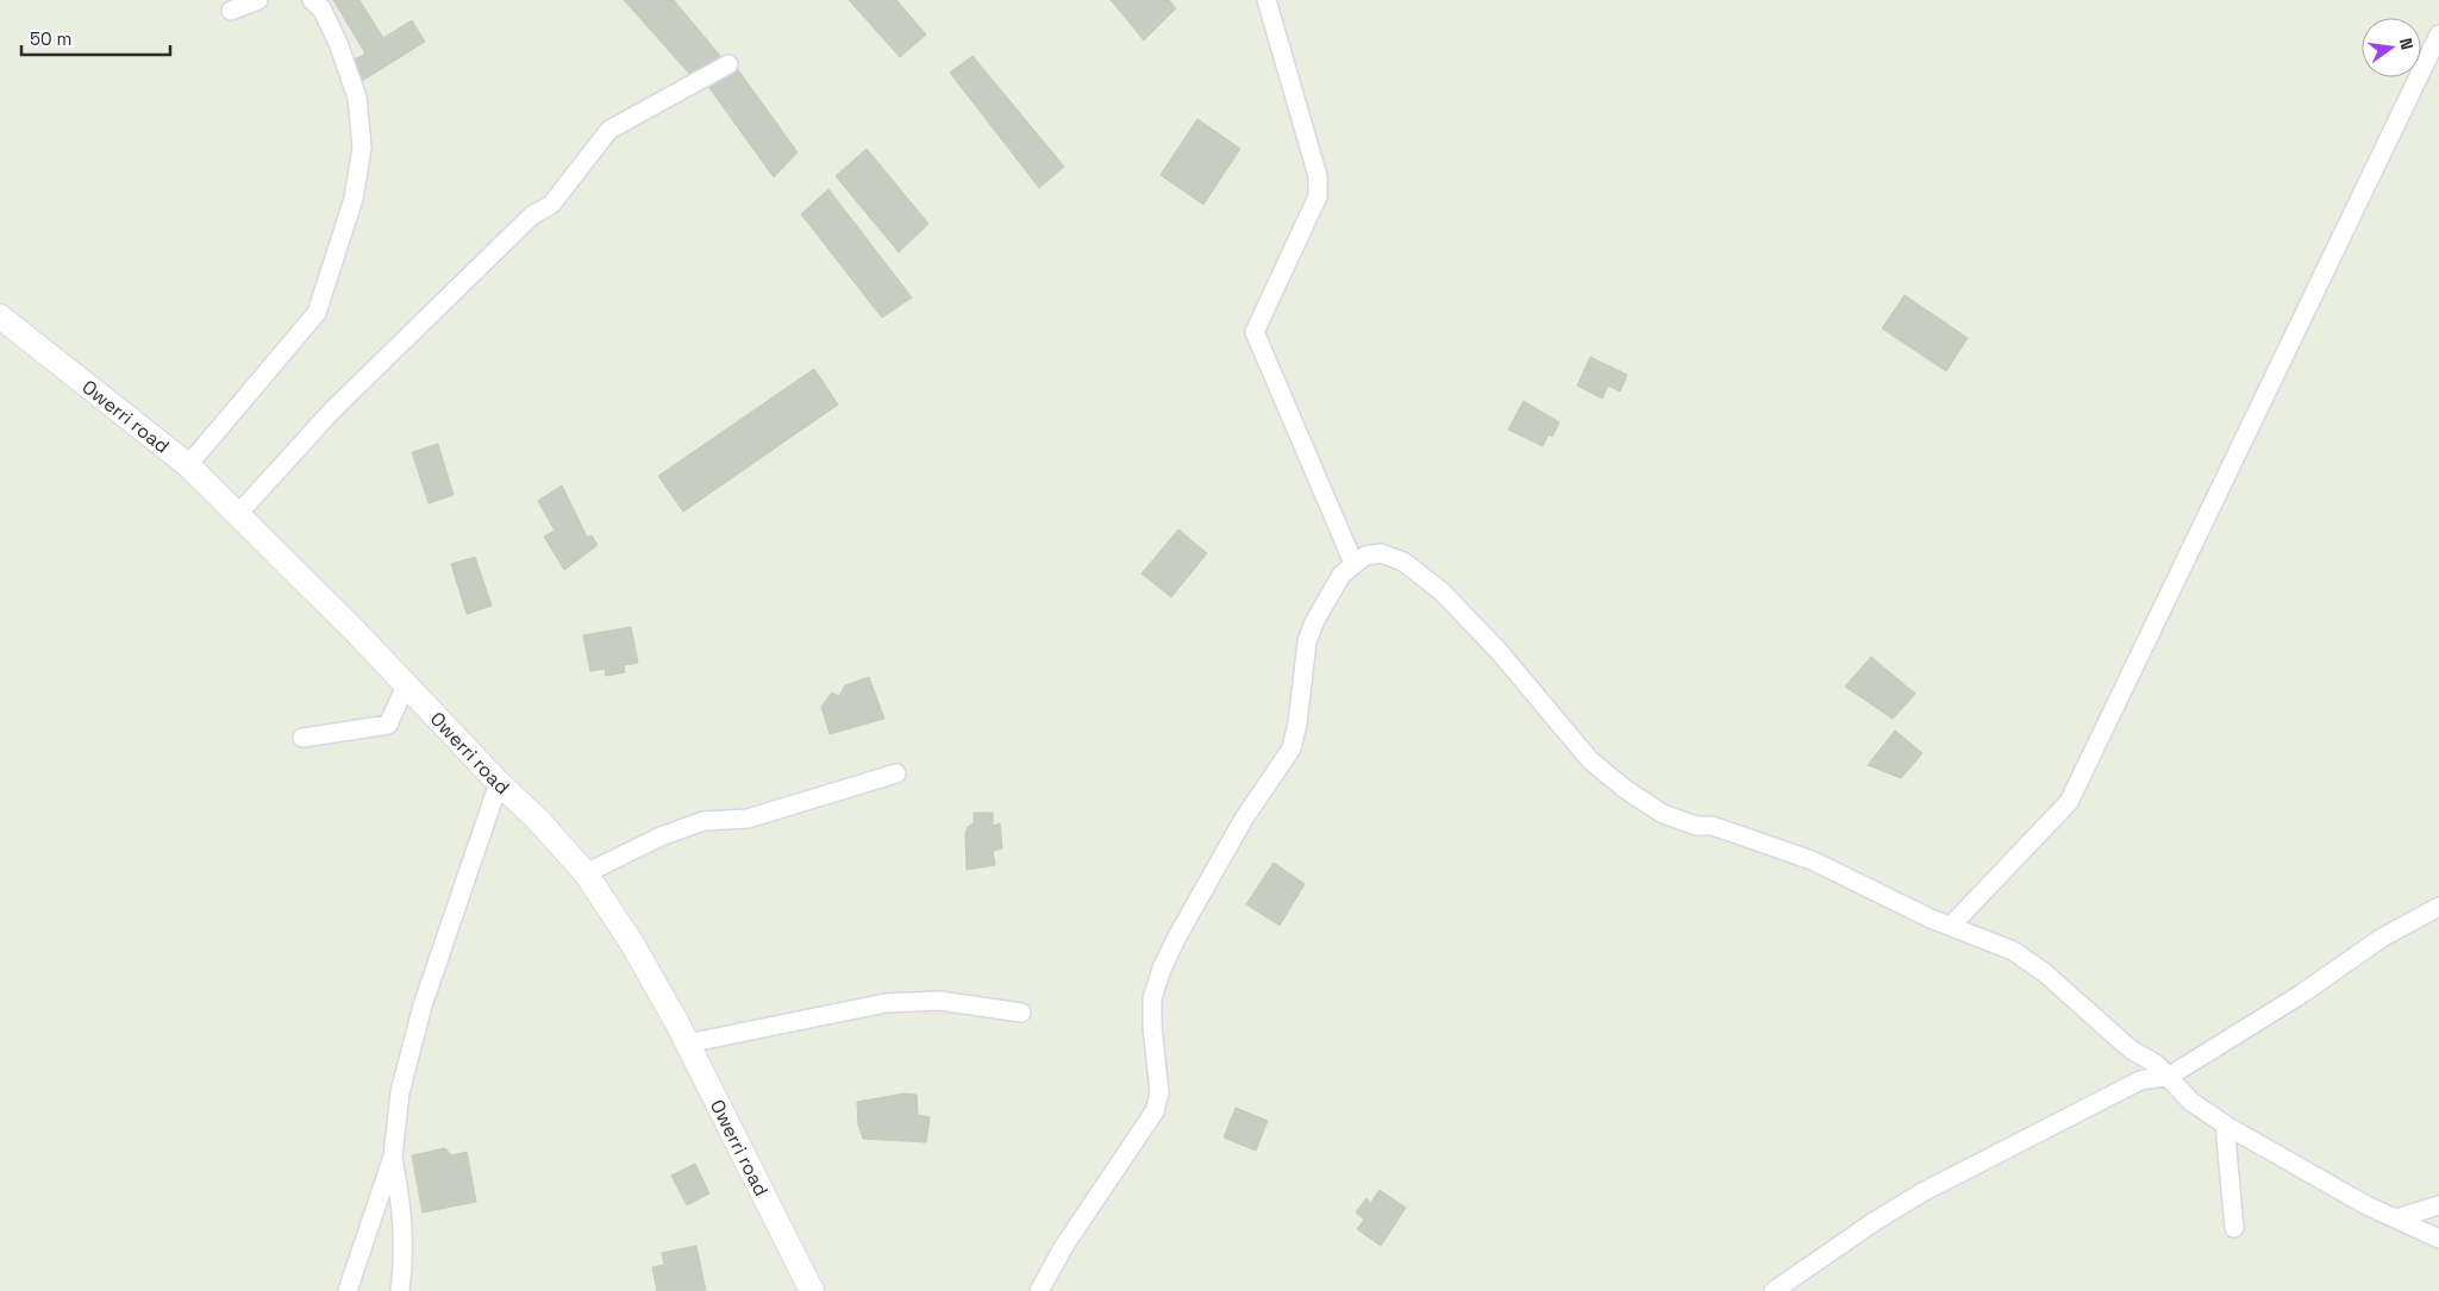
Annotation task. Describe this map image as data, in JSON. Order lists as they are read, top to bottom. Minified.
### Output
{"streets":{"main road":["Owerri road"]},"scale_bar":"50 m","north":"right"}
